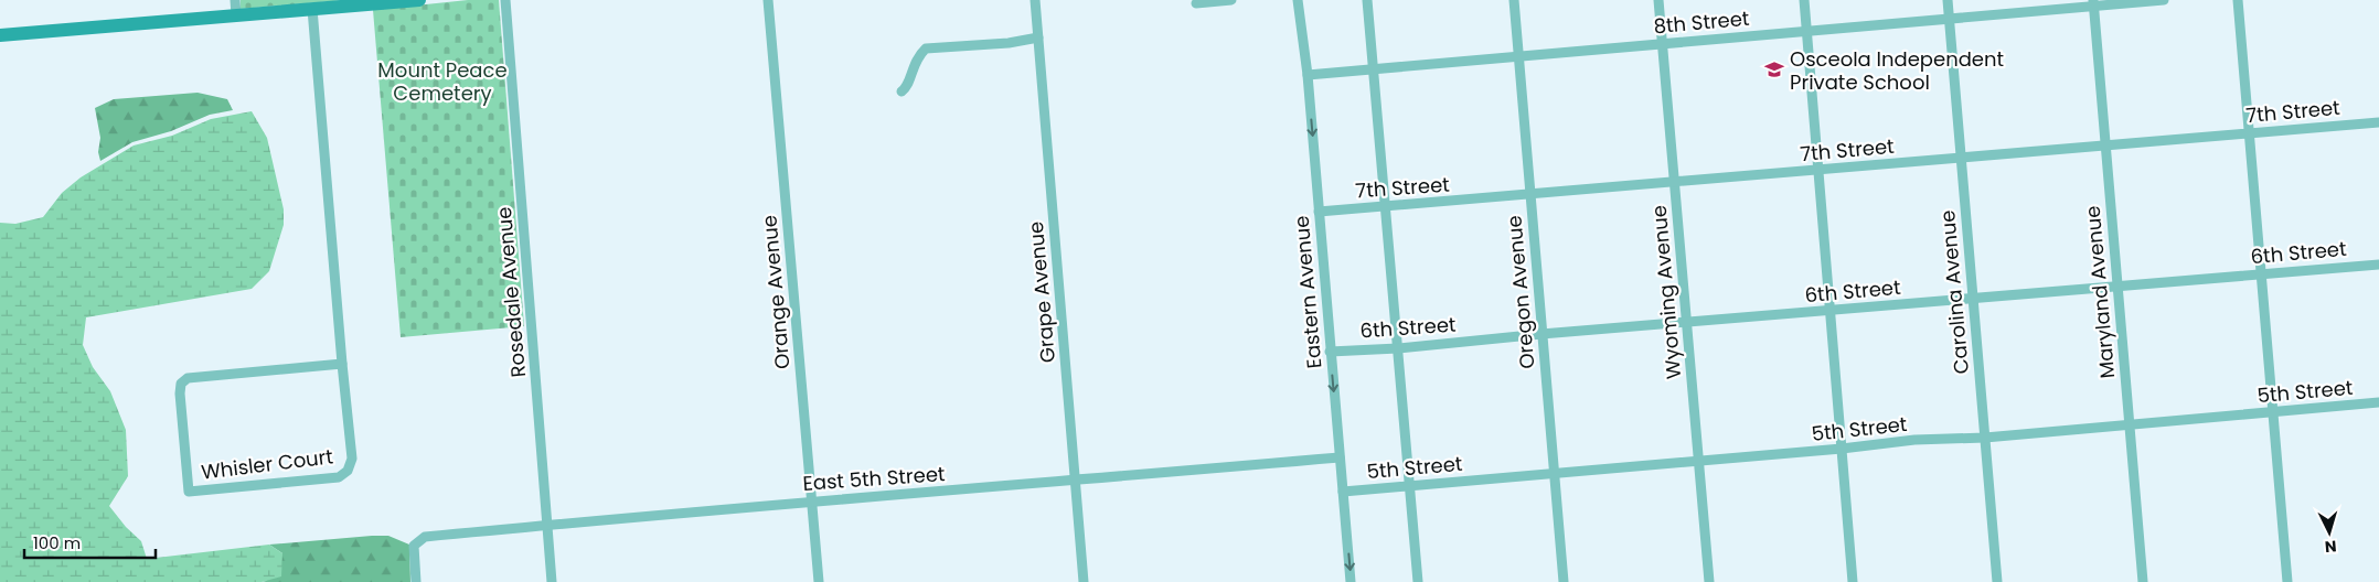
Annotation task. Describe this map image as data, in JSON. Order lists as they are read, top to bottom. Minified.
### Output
{"streets":{"street":["8th Street","7th Street","6th Street","Rosedale Avenue","Orange Avenue","Grape Avenue","Eastern Avenue","Oregon Avenue","Wyoming Avenue","Carolina Avenue","Maryland Avenue","5th Street","Whisler Court","East 5th Street"]},"crossings":[["8th Street","Eastern Avenue"],["8th Street","Oregon Avenue"],["8th Street","Wyoming Avenue"],["8th Street","Carolina Avenue"],["8th Street","Maryland Avenue"],["7th Street","Eastern Avenue"],["7th Street","Oregon Avenue"],["7th Street","Wyoming Avenue"],["7th Street","Carolina Avenue"],["7th Street","Maryland Avenue"],["6th Street","Eastern Avenue"],["6th Street","Oregon Avenue"],["6th Street","Wyoming Avenue"],["6th Street","Carolina Avenue"],["6th Street","Maryland Avenue"],["Rosedale Avenue","East 5th Street"],["Orange Avenue","East 5th Street"],["Grape Avenue","East 5th Street"],["Eastern Avenue","5th Street"],["Eastern Avenue","East 5th Street"],["Oregon Avenue","5th Street"],["Wyoming Avenue","5th Street"],["Carolina Avenue","5th Street"],["Maryland Avenue","5th Street"]],"parks":["Mount Peace Cemetery"],"places":{"school or university":["Osceola Independent Private School"]},"scale_bar":"100 m","north":"bottom"}
